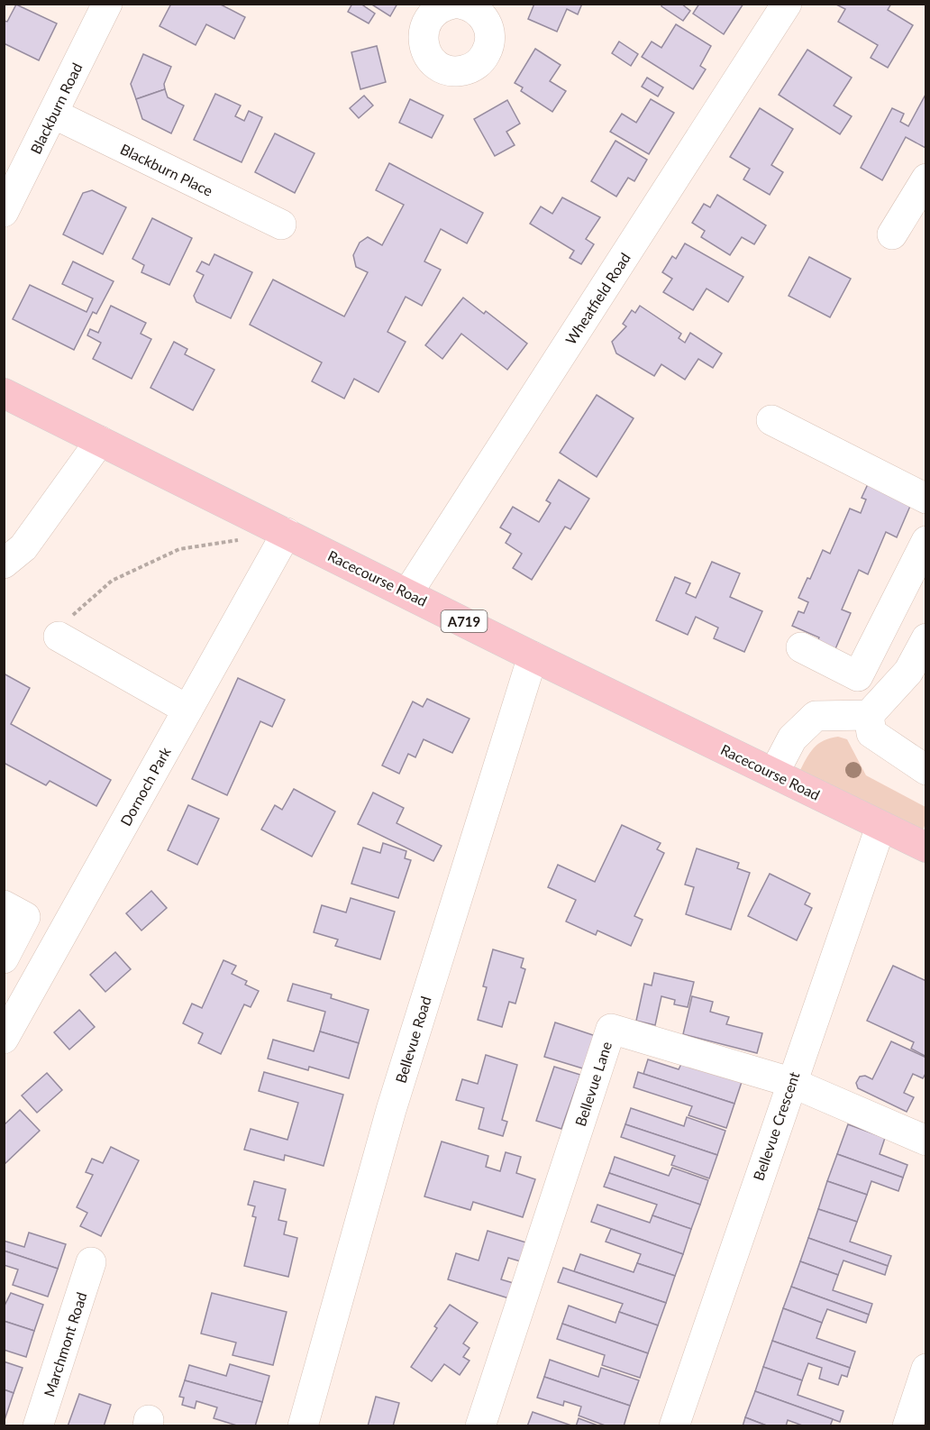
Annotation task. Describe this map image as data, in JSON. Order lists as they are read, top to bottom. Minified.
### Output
{"streets":{"main road":["Racecourse Road","A719"],"street":["Blackburn Road","Blackburn Place","Wheatfield Road","Dornoch Park","Bellevue Road","Bellevue Lane","Bellevue Crescent","Marchmont Road"]},"crossings":[["Blackburn Road","Blackburn Place"],["Wheatfield Road","Racecourse Road"],["Racecourse Road","Dornoch Park"],["Racecourse Road","Bellevue Road"],["Racecourse Road","Bellevue Crescent"],["Bellevue Lane","Bellevue Crescent"]]}
